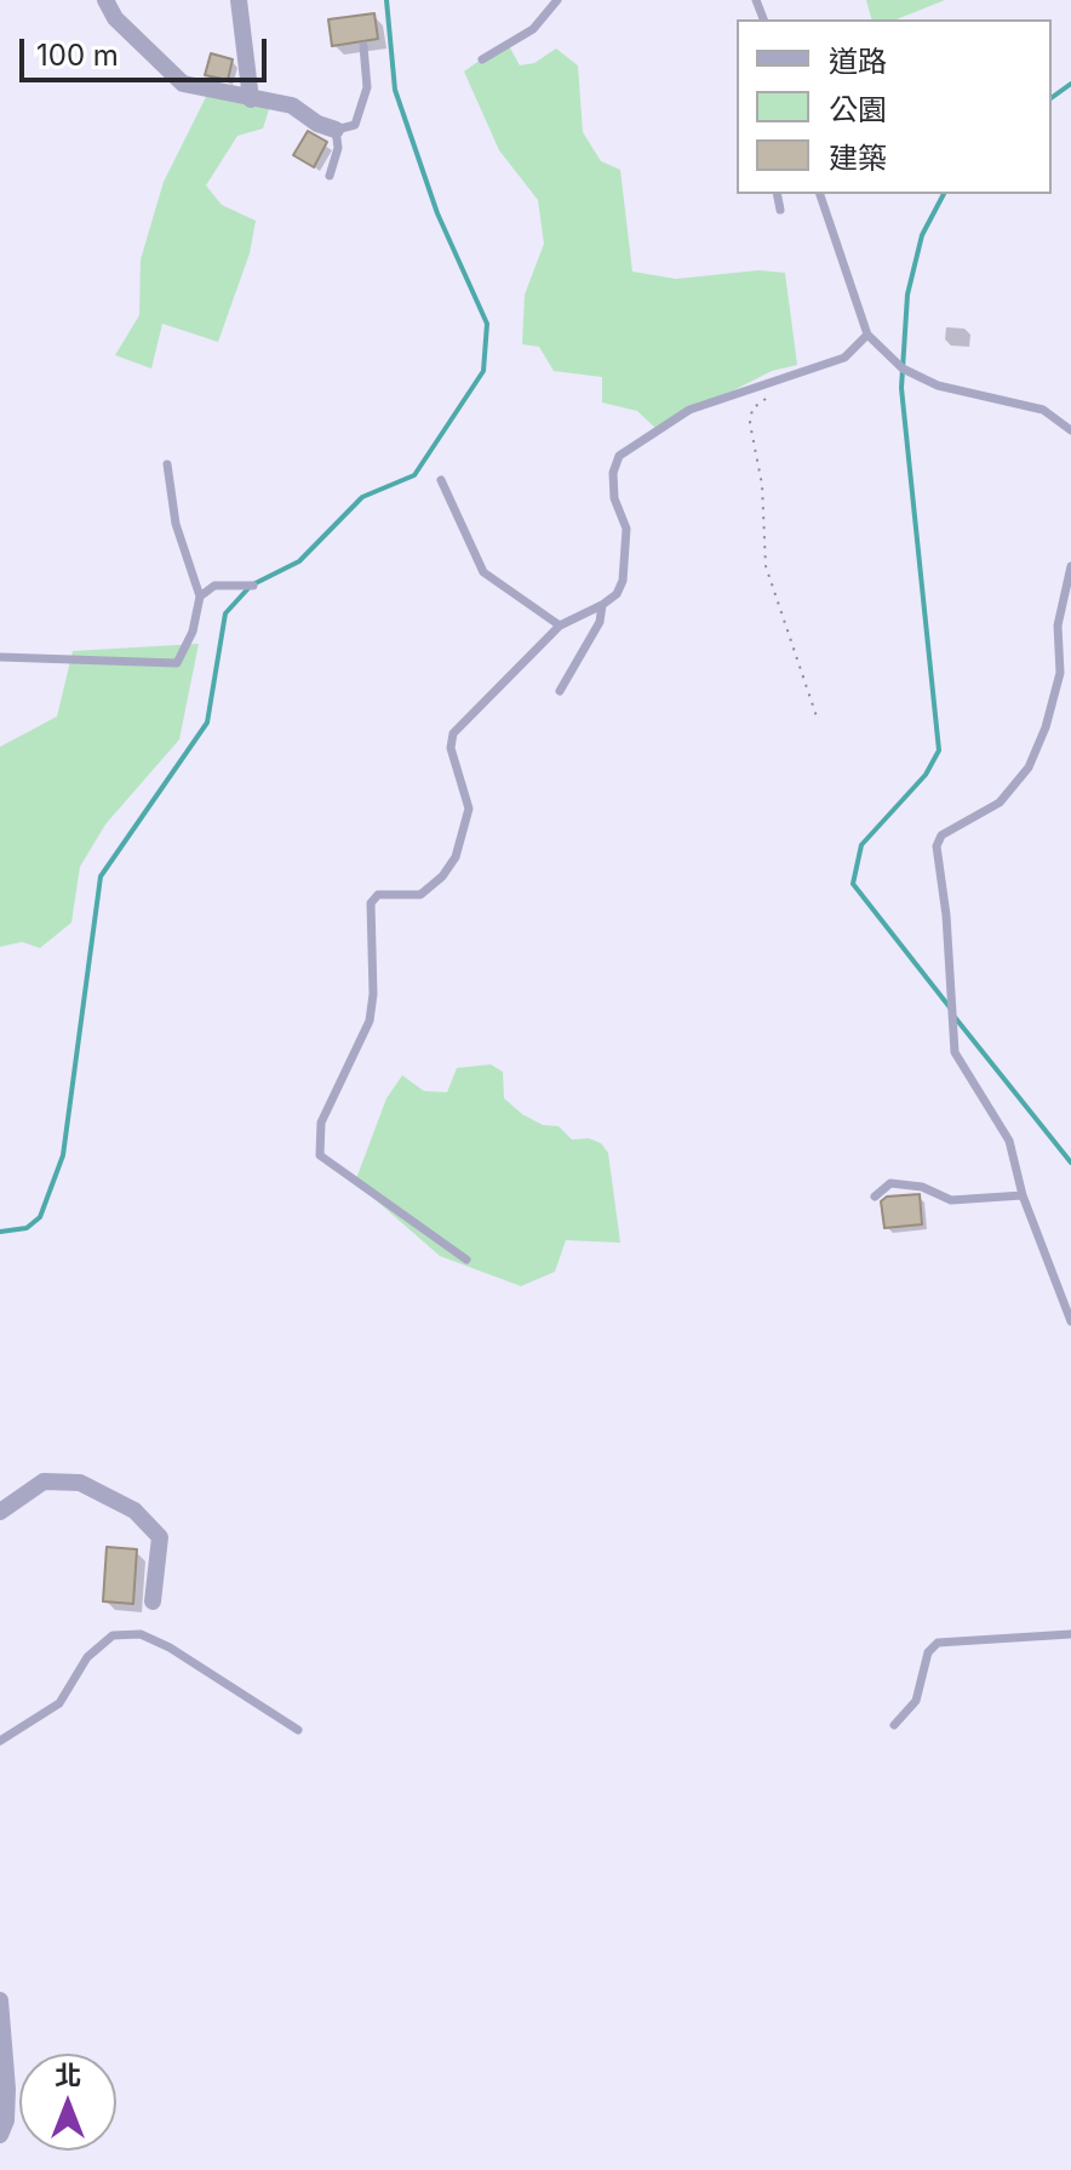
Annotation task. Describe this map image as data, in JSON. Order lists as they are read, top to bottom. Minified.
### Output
{"legend":["道路","公園","建築"],"scale_bar":"100 m","north":"top"}
